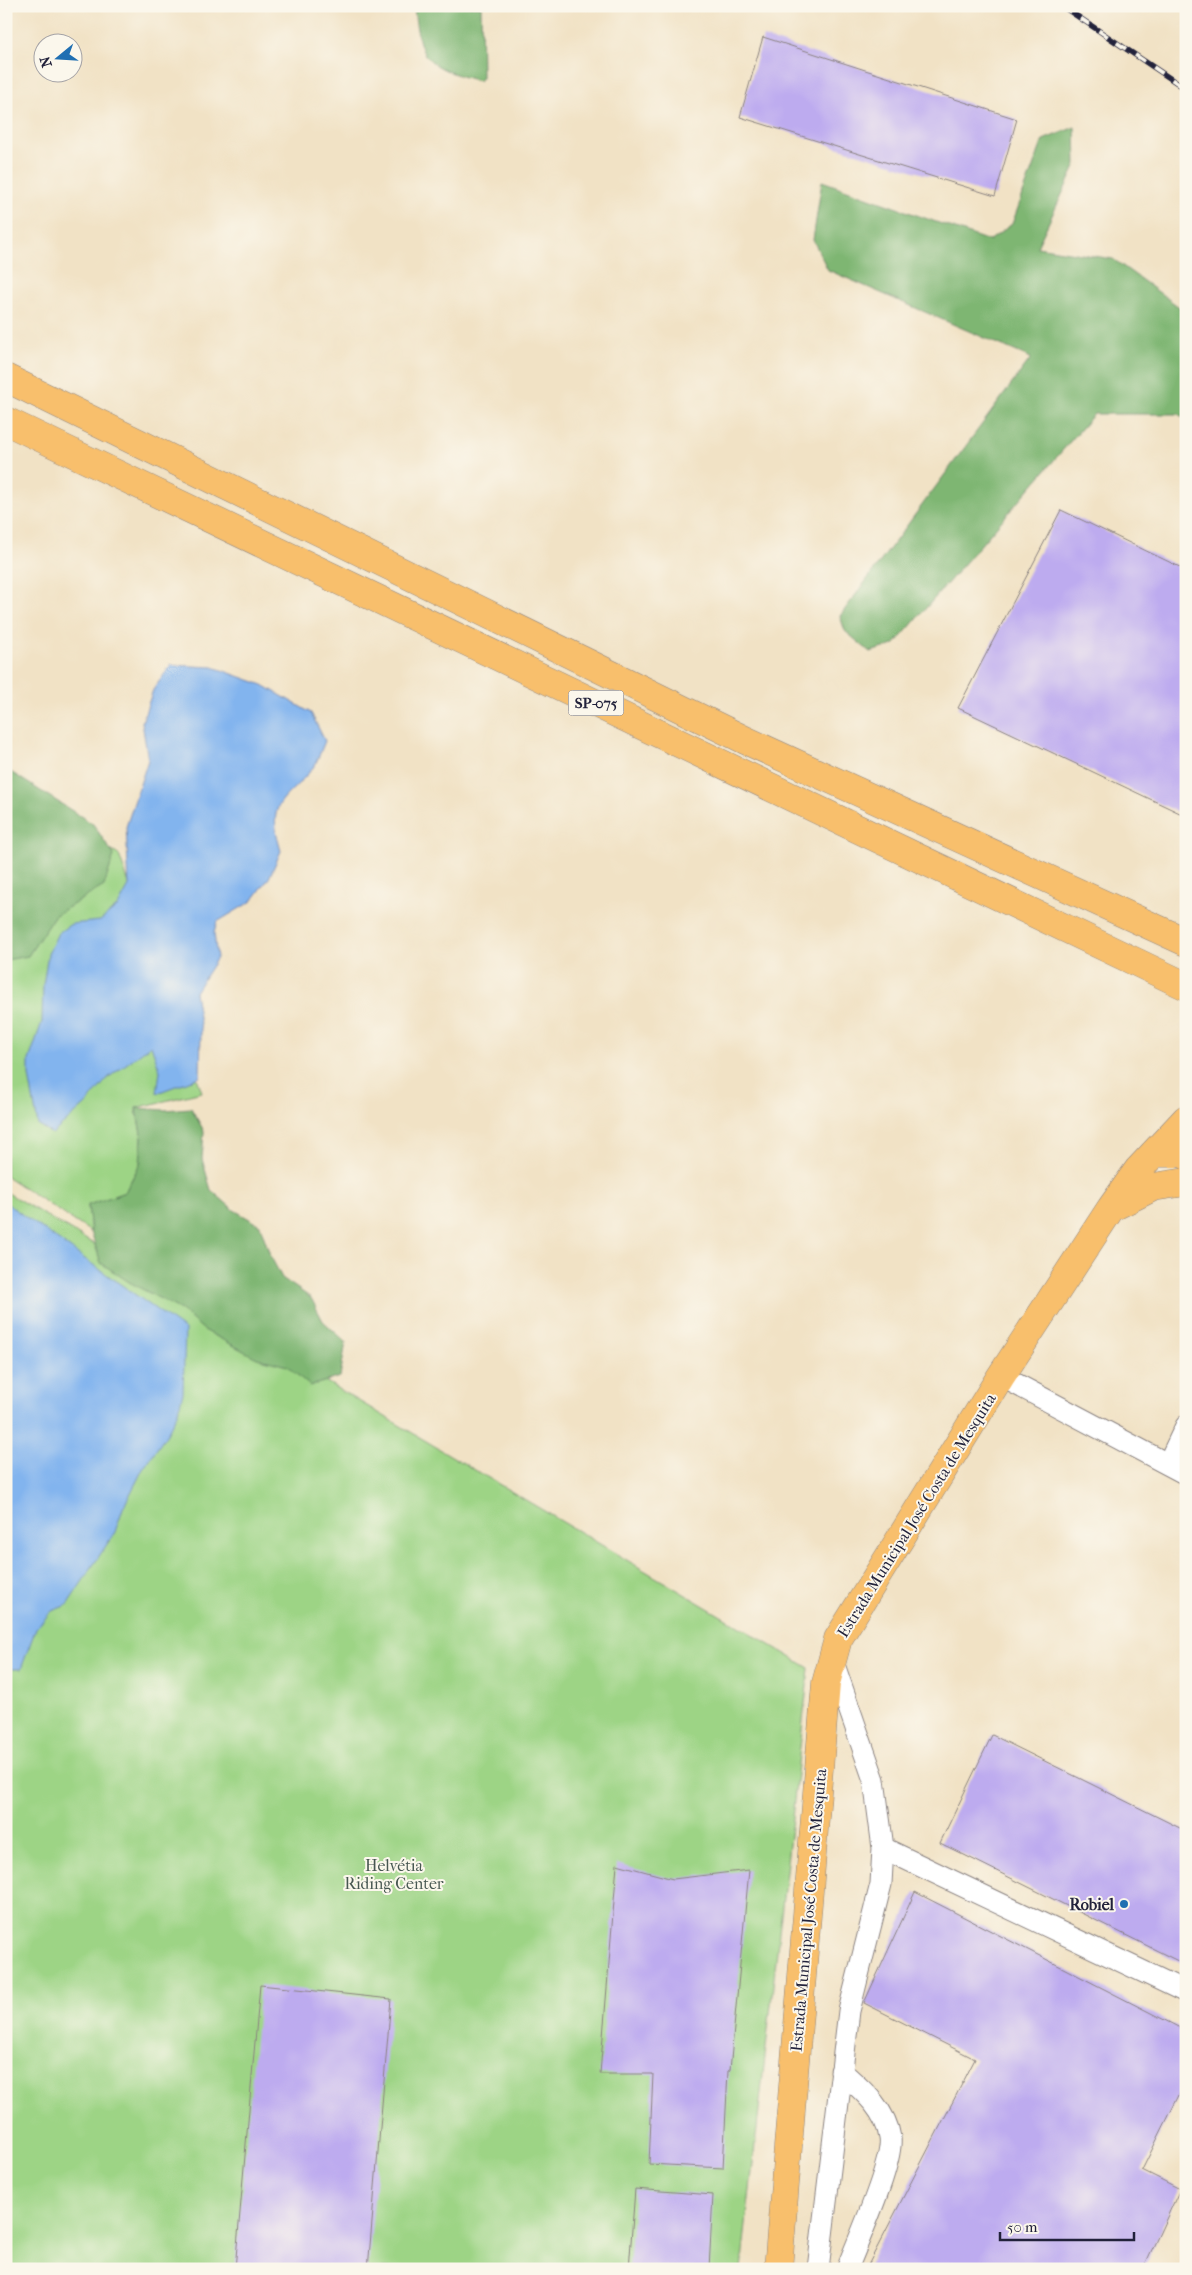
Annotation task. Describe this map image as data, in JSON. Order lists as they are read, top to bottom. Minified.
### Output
{"streets":{"main road":["SP-075","Estrada Municipal José Costa de Mesquita"]},"parks":["Helvétia Riding Center"],"places":["Robiel"],"scale_bar":"50 m","north":"left"}
